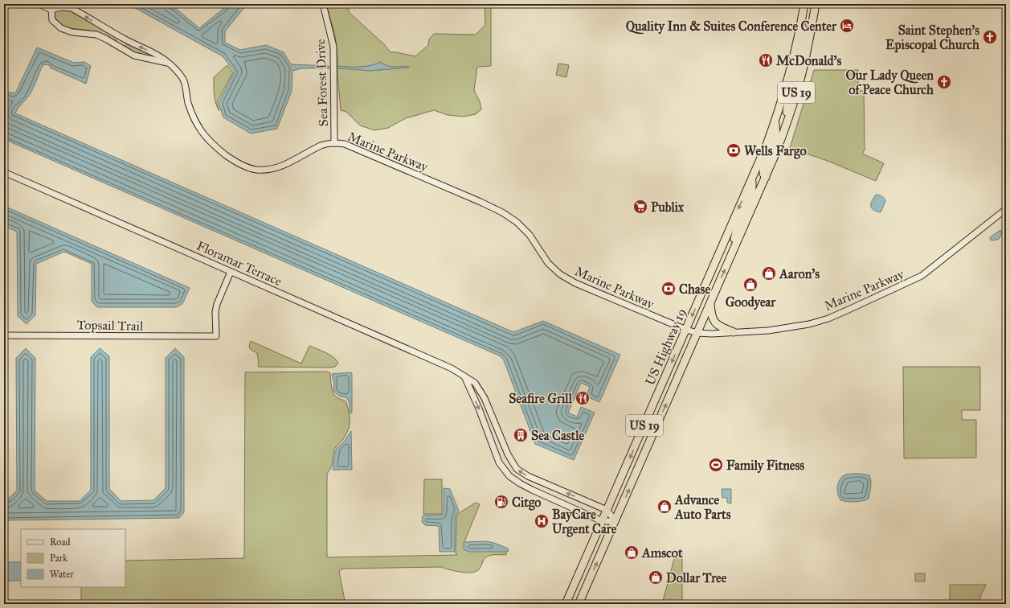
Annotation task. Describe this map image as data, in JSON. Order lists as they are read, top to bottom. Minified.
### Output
{"streets":{"highway":["US 19","US Highway 19"],"street":["Sea Forest Drive","Marine Parkway","Floramar Terrace","Topsail Trail"]},"crossings":[["Sea Forest Drive","Marine Parkway"],["Marine Parkway","US Highway 19"],["Floramar Terrace","Topsail Trail"],["Floramar Terrace","US Highway 19"]],"places":{"hotel":["Quality Inn & Suites Conference Center"],"church":["Saint Stephen's Episcopal Church","Our Lady Queen of Peace Church"],"restaurant":["McDonald's","Seafire Grill"],"bank":["Wells Fargo","Chase"],"supermarket":["Publix"],"shop":["Aaron's","Goodyear","Advance Auto Parts","Amscot","Dollar Tree"],"building":["Sea Castle"],"sports":["Family Fitness"],"fuel station":["Citgo"],"hospital":["BayCare Urgent Care"]},"legend":["Road","Park","Water"]}
